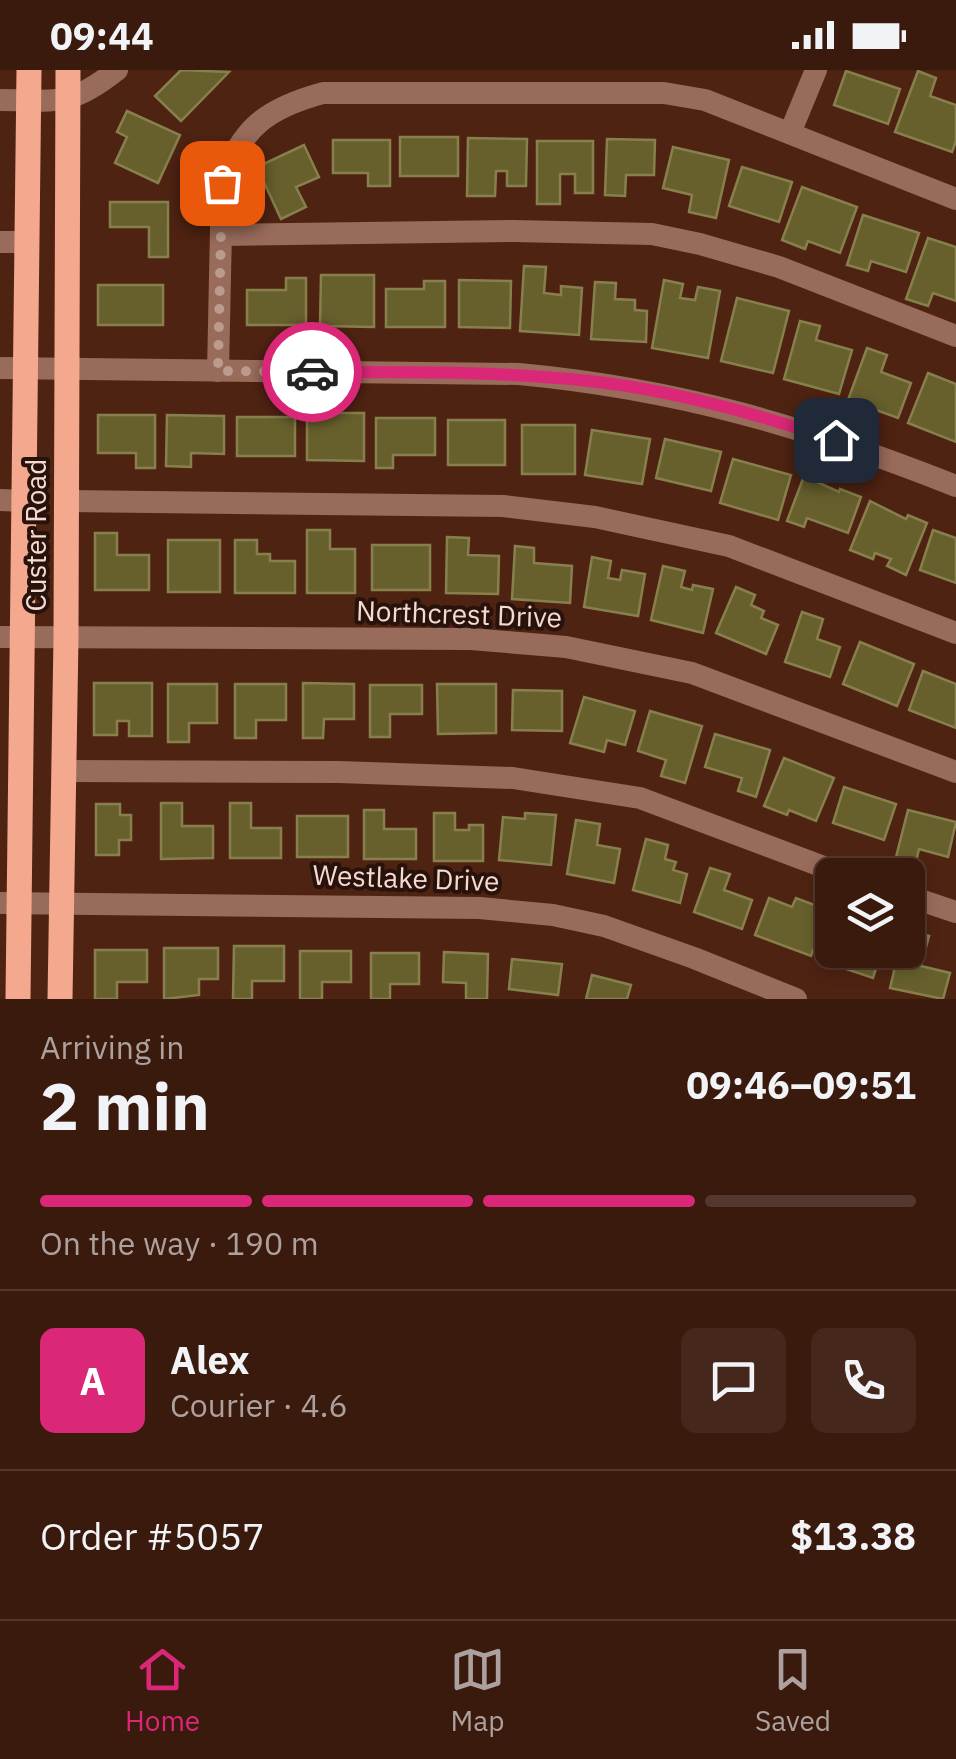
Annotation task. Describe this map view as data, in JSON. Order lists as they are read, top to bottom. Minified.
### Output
{"streets":{"main road":["Custer Road"],"street":["Northcrest Drive","Westlake Drive"]},"crossings":[["Custer Road","Northcrest Drive"],["Custer Road","Westlake Drive"]],"page":{"status":"09:44","heading":["2 min","Arriving in","09:46–09:51"],"panel":["Alex","Courier · 4.6","Order #5057","$13.38"],"bar":"On the way · 190 m","round":"A","tabs":["Home","Map","Saved"]}}
